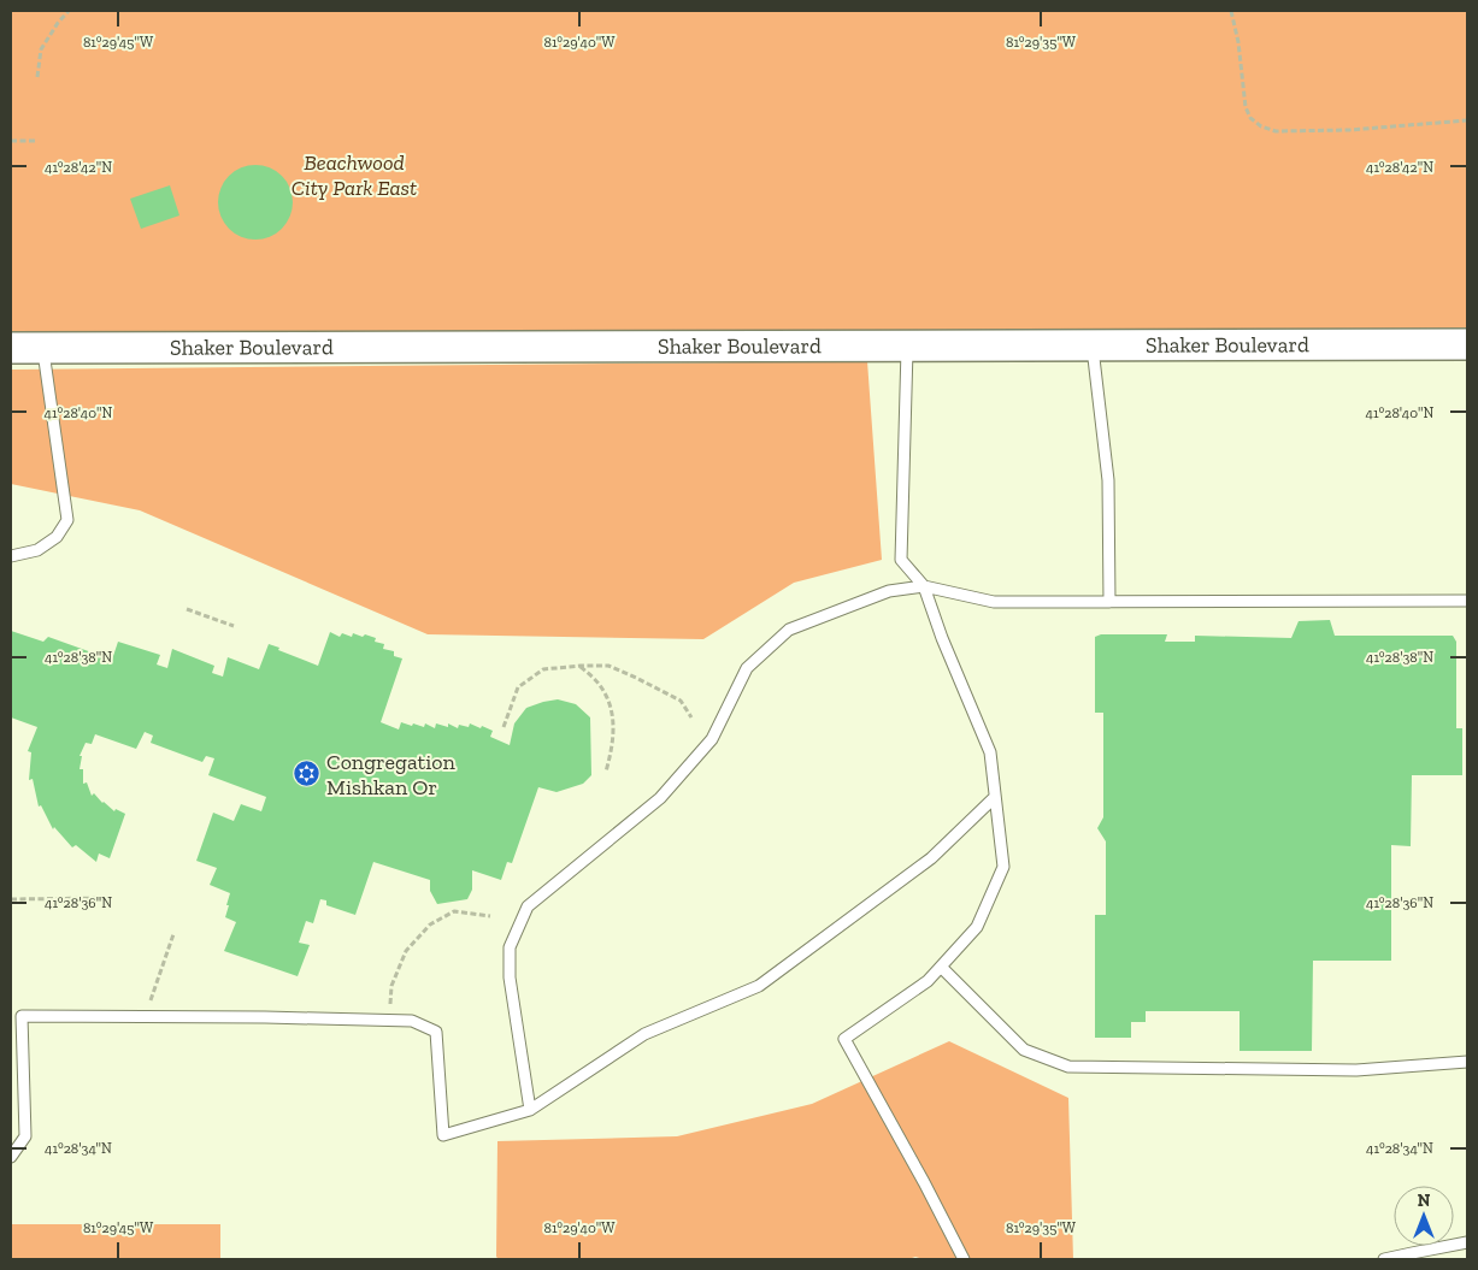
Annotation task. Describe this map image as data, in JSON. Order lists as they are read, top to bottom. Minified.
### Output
{"streets":{"main road":["Shaker Boulevard"]},"parks":["Beachwood City Park East"],"places":{"synagogue":["Congregation Mishkan Or"]},"north":"top","coordinates":["81°29'45\"W","81°29'40\"W","81°29'35\"W","41°28'42\"N","41°28'40\"N","41°28'38\"N","41°28'36\"N","41°28'34\"N"]}
